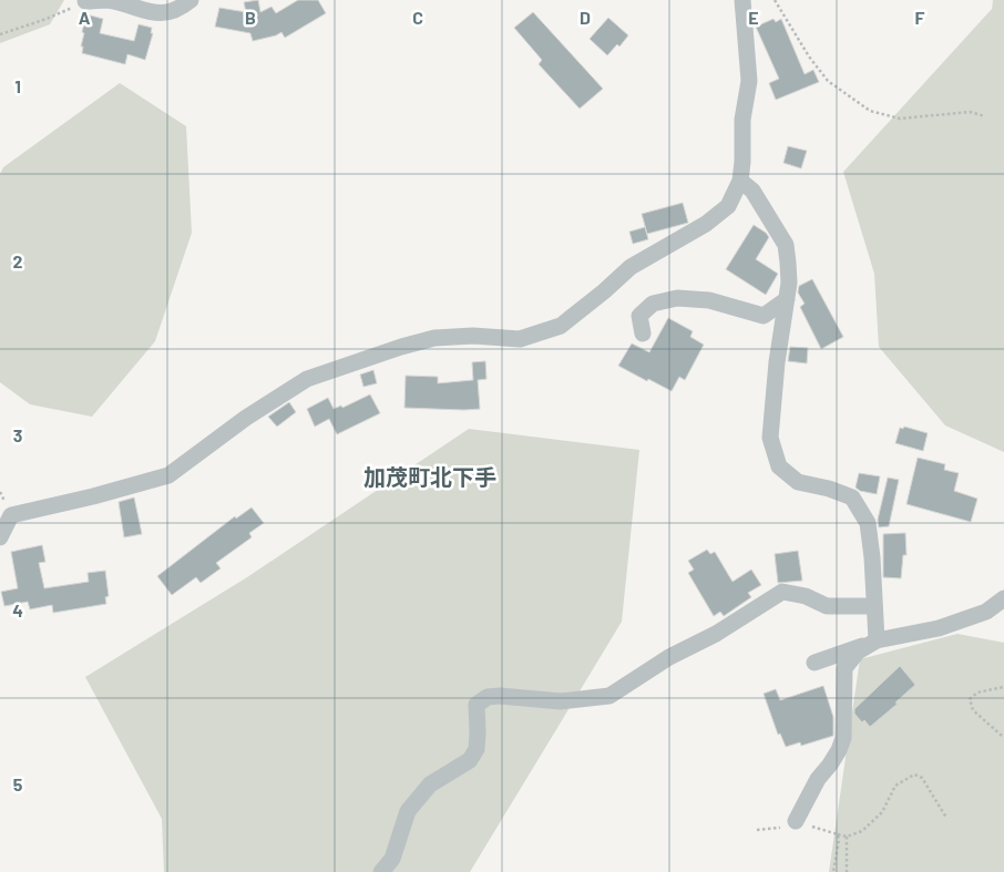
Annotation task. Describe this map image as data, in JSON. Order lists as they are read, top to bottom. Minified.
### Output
{"districts":["加茂町北下手"],"grid":{"columns":["A","B","C","D","E","F"],"rows":["1","2","3","4","5"]}}
